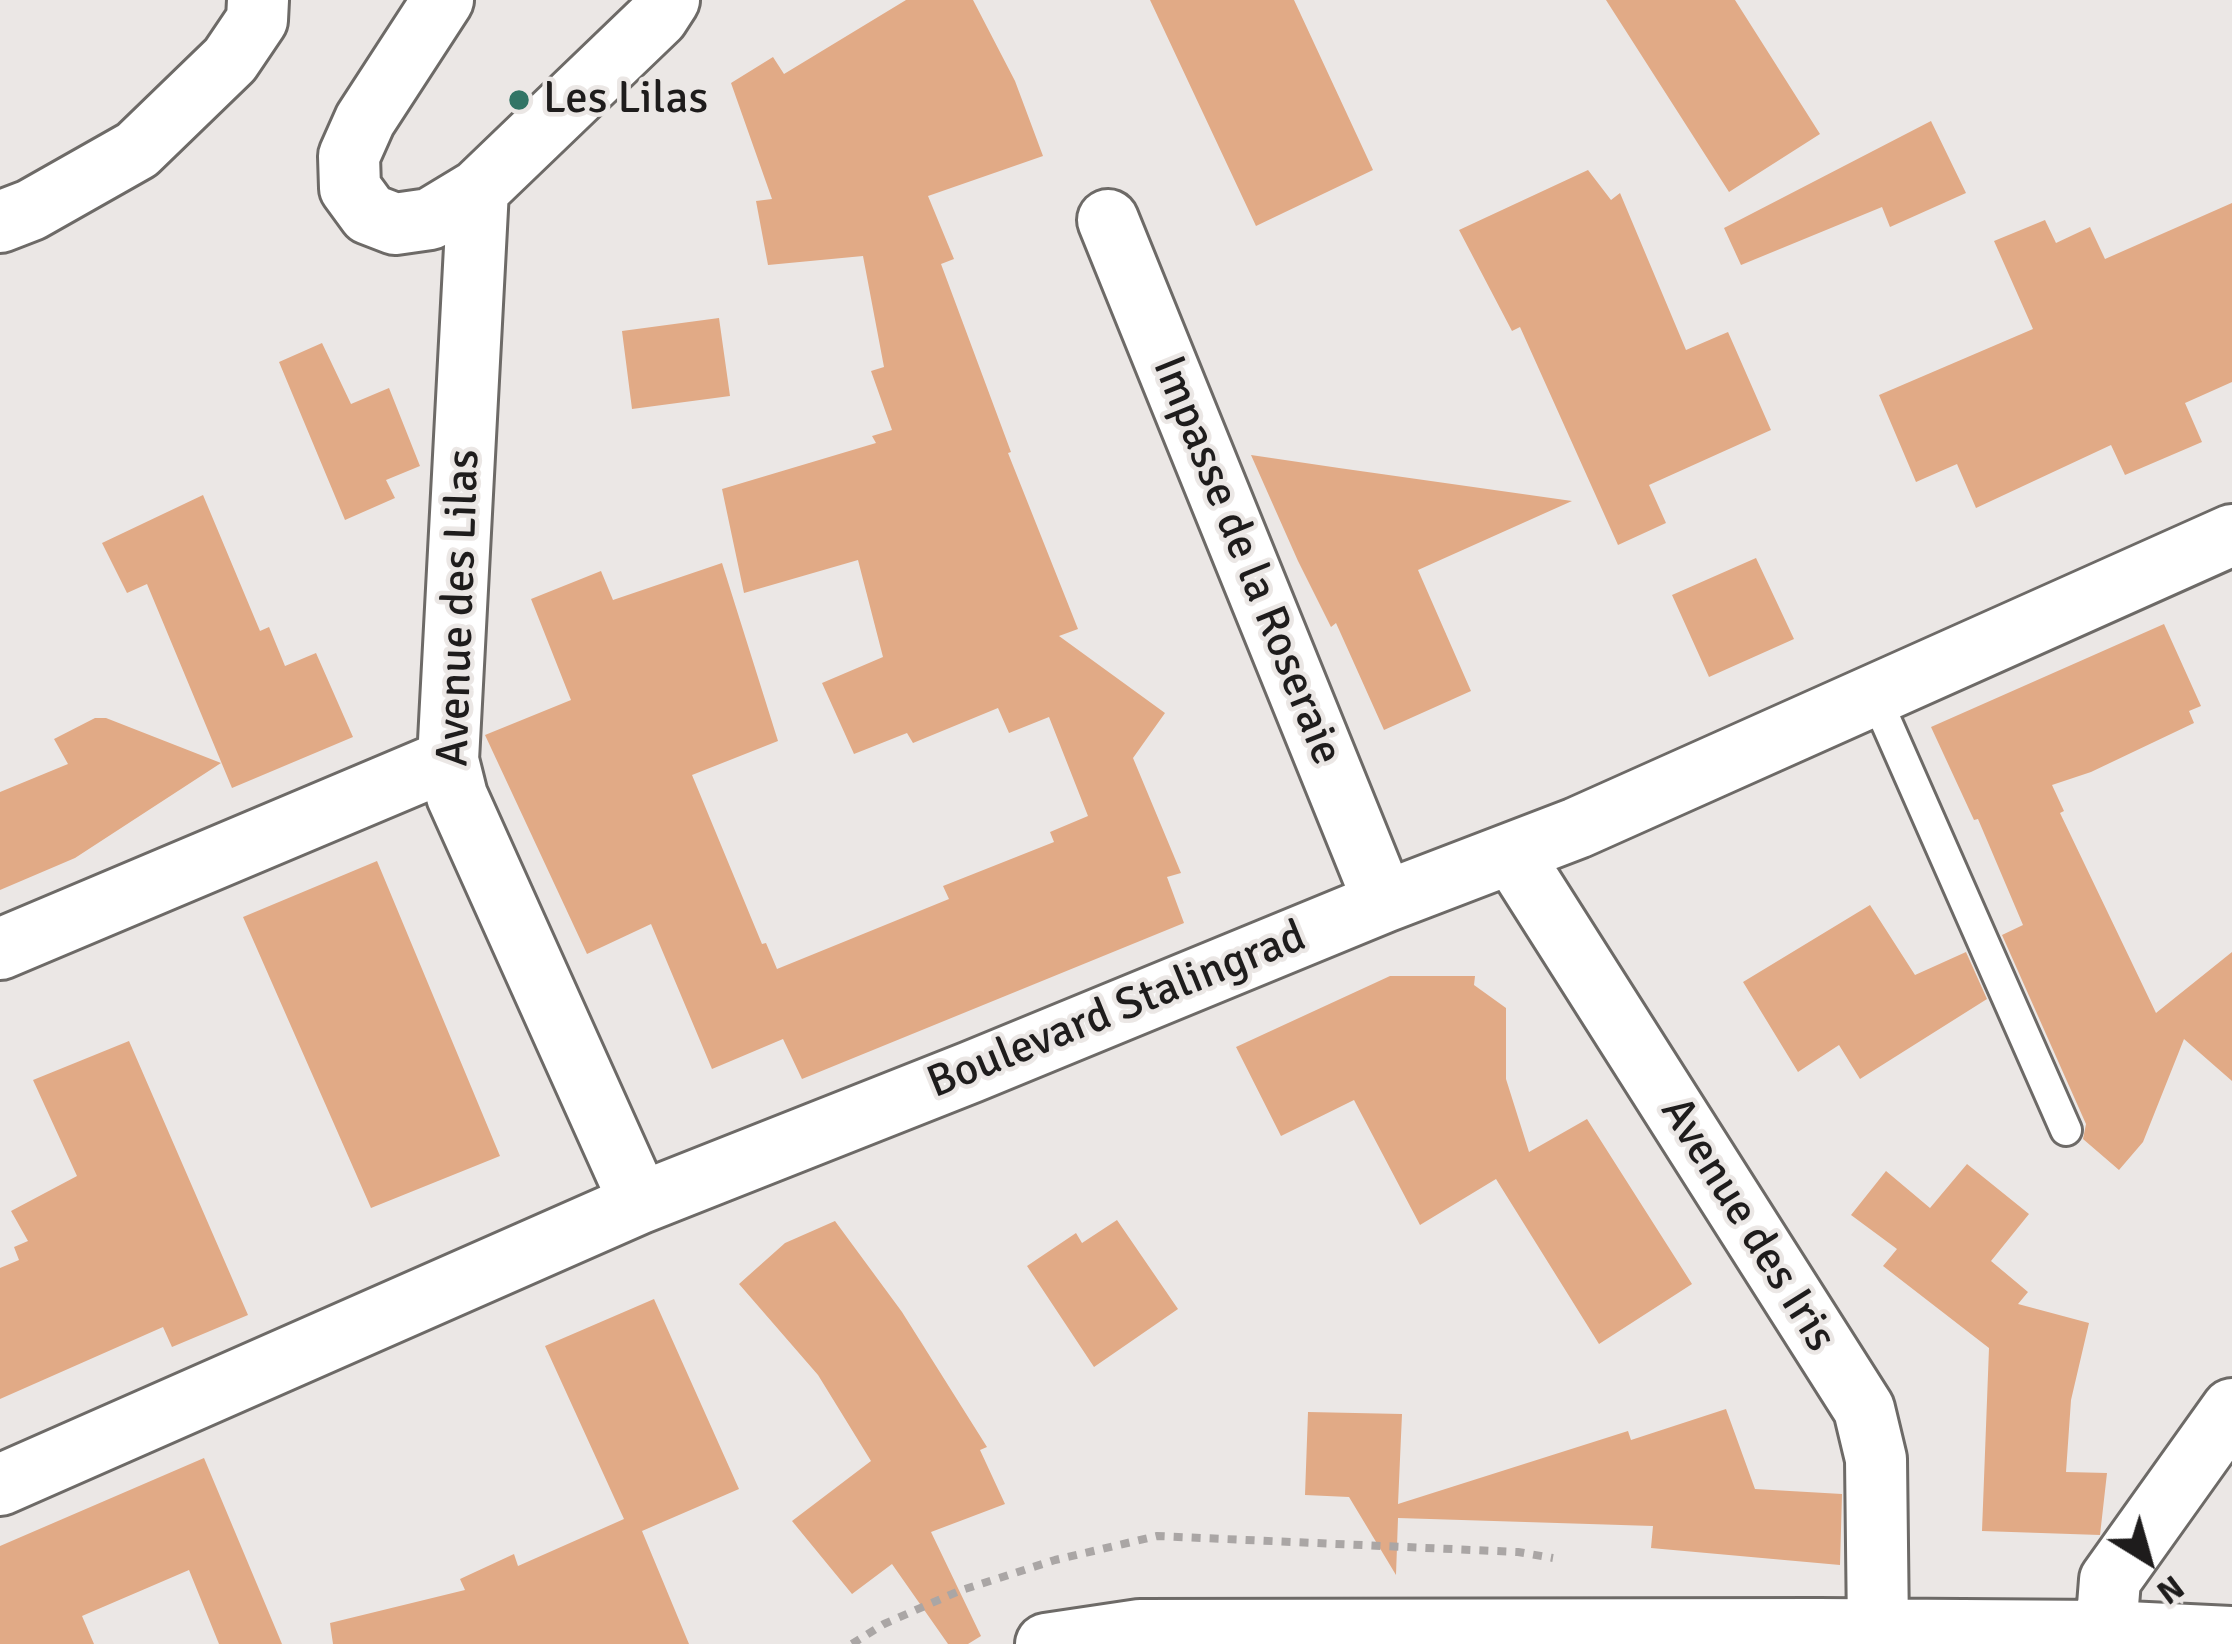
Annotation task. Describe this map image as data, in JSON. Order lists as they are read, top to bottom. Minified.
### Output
{"streets":{"street":["Impasse de la Roseraie","Avenue des Lilas","Boulevard Stalingrad","Avenue des Iris"]},"crossings":[["Impasse de la Roseraie","Boulevard Stalingrad"],["Avenue des Lilas","Boulevard Stalingrad"],["Boulevard Stalingrad","Avenue des Iris"]],"places":["Les Lilas"],"north":"bottom right"}
